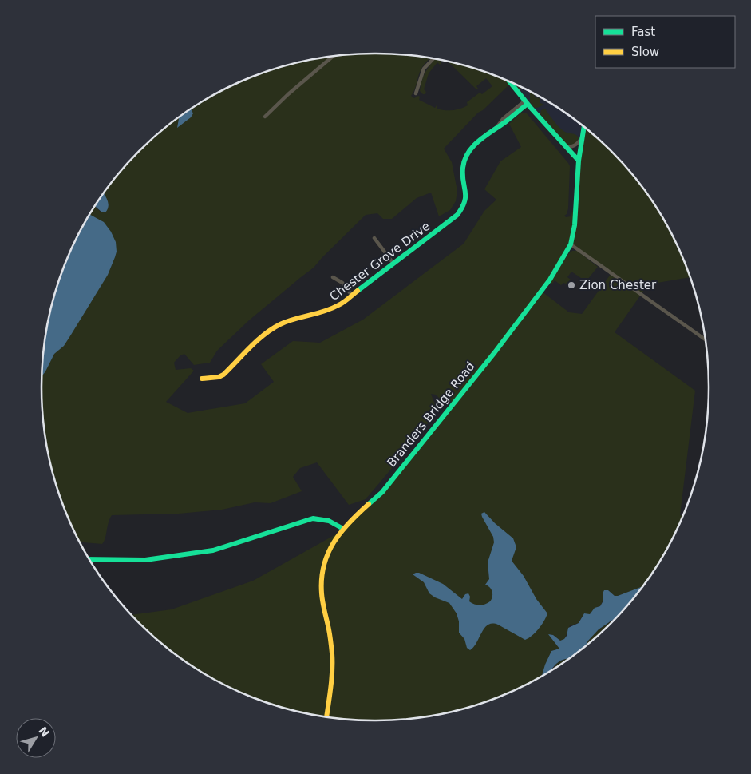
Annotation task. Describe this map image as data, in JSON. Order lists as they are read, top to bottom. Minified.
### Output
{"streets":{"street":["Chester Grove Drive","Branders Bridge Road"]},"places":["Zion Chester"],"legend":["Fast","Slow"],"north":"top right"}
